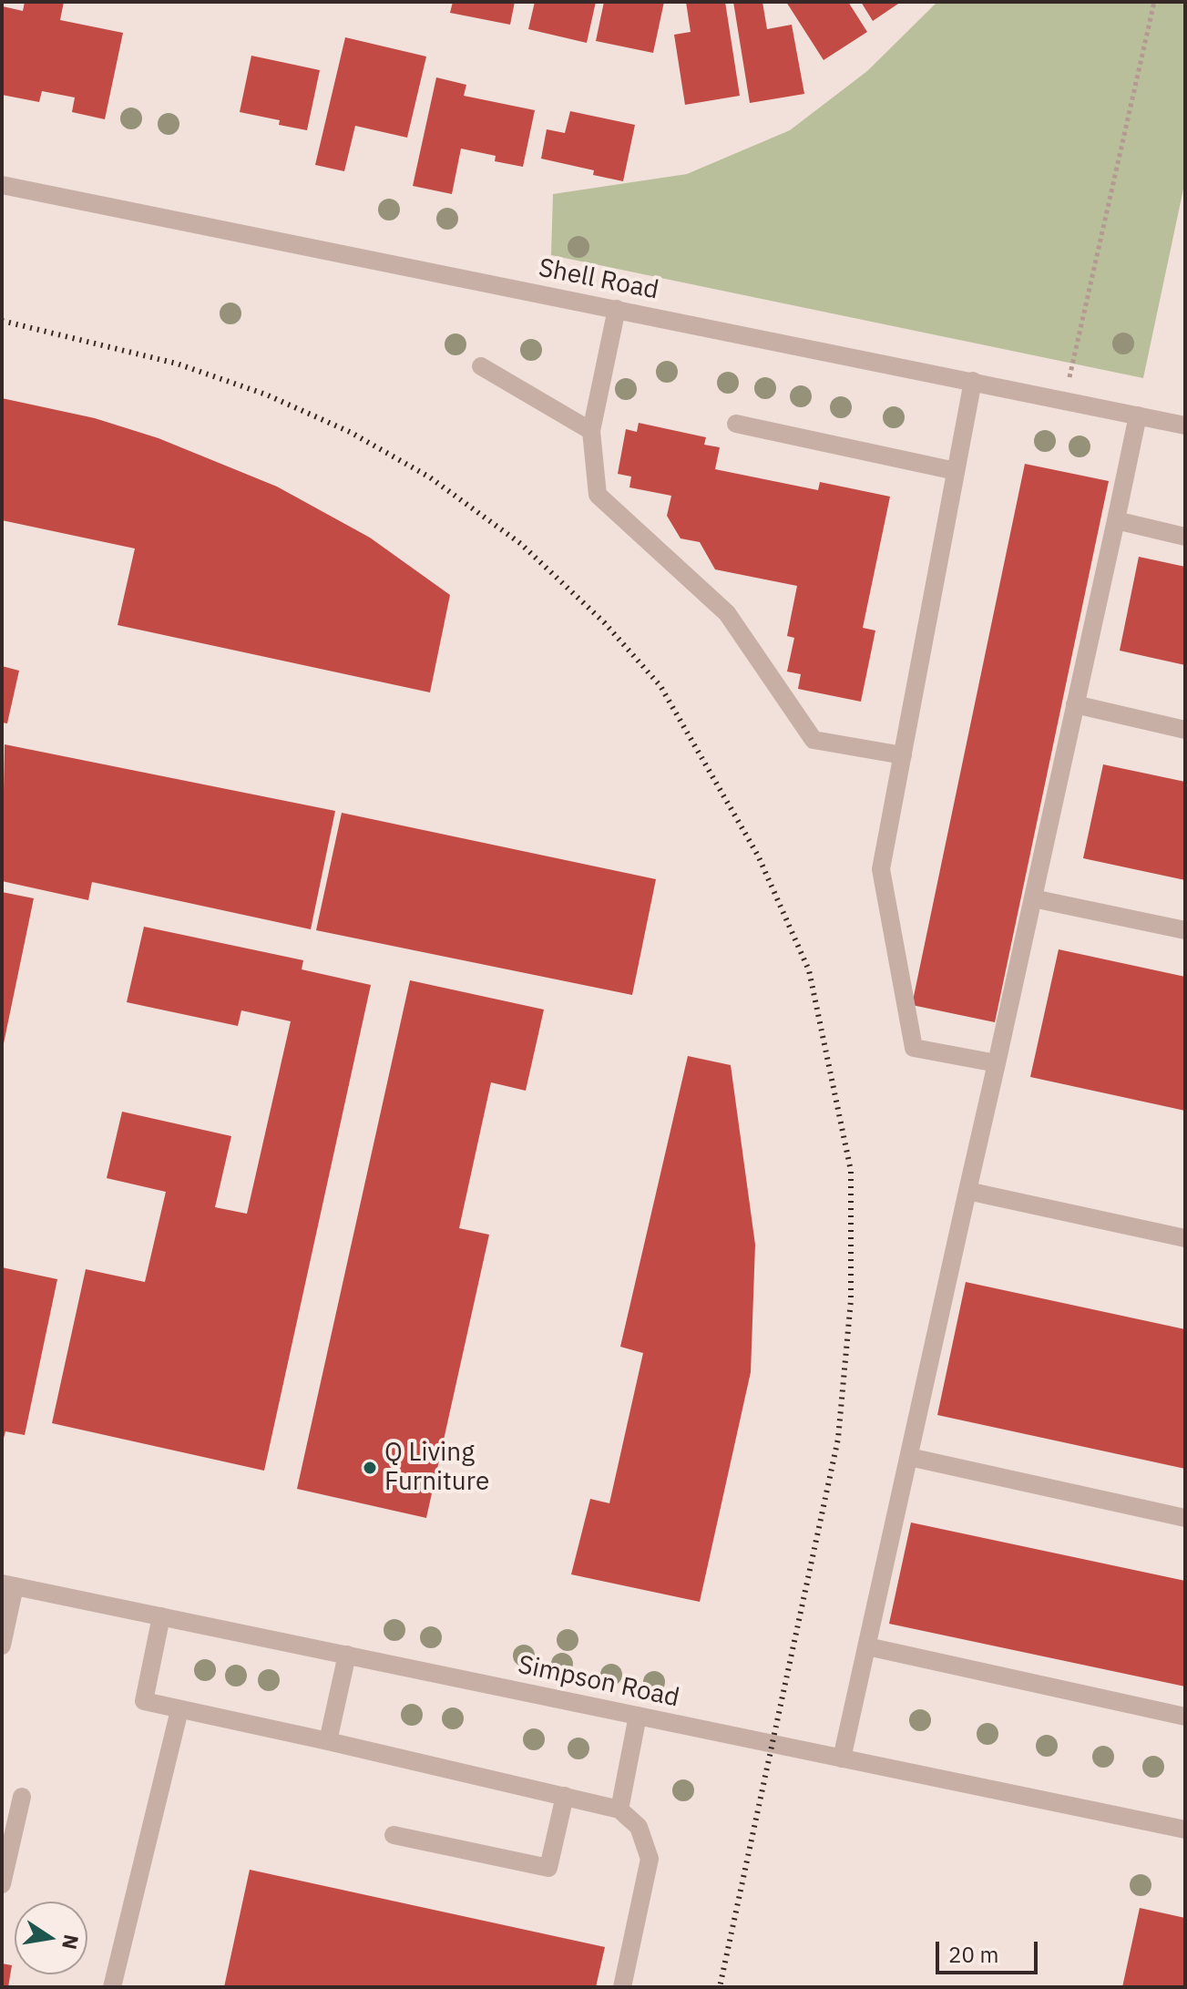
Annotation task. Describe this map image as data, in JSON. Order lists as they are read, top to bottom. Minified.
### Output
{"streets":{"street":["Shell Road","Simpson Road"]},"places":["Q Living Furniture"],"scale_bar":"20 m","north":"right"}
